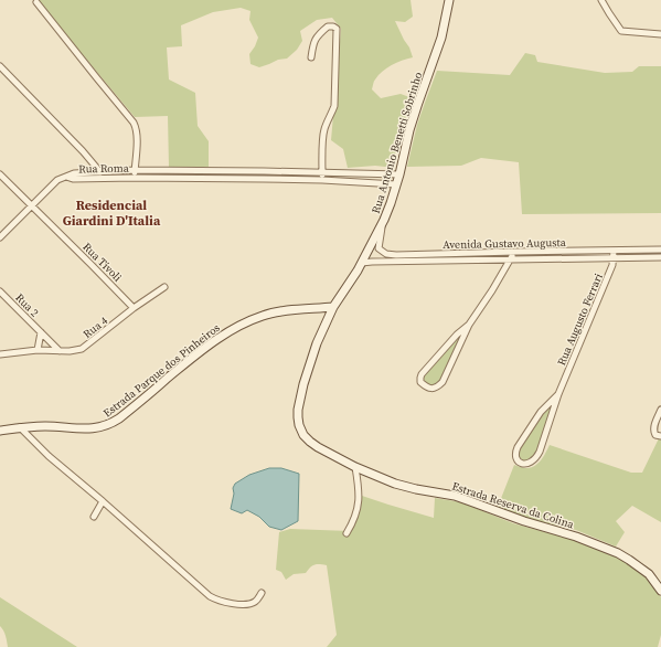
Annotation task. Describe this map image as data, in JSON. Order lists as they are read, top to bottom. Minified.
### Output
{"streets":{"street":["Rua Antonio Benetti Sobrinho","Rua Roma","Avenida Gustavo Augusta","Rua Tivoli","Rua 2","Rua Augusto Ferrari","Rua 4","Estrada Parque dos Pinheiros","Estrada Reserva da Colina"]},"crossings":[["Rua Antonio Benetti Sobrinho","Rua Roma"],["Rua Antonio Benetti Sobrinho","Avenida Gustavo Augusta"],["Rua Antonio Benetti Sobrinho","Estrada Parque dos Pinheiros"],["Rua Antonio Benetti Sobrinho","Estrada Reserva da Colina"],["Avenida Gustavo Augusta","Rua Augusto Ferrari"],["Rua Tivoli","Rua 4"],["Rua 2","Rua 4"],["Estrada Parque dos Pinheiros","Estrada Reserva da Colina"]],"districts":["Residencial Giardini D'Italia"]}
